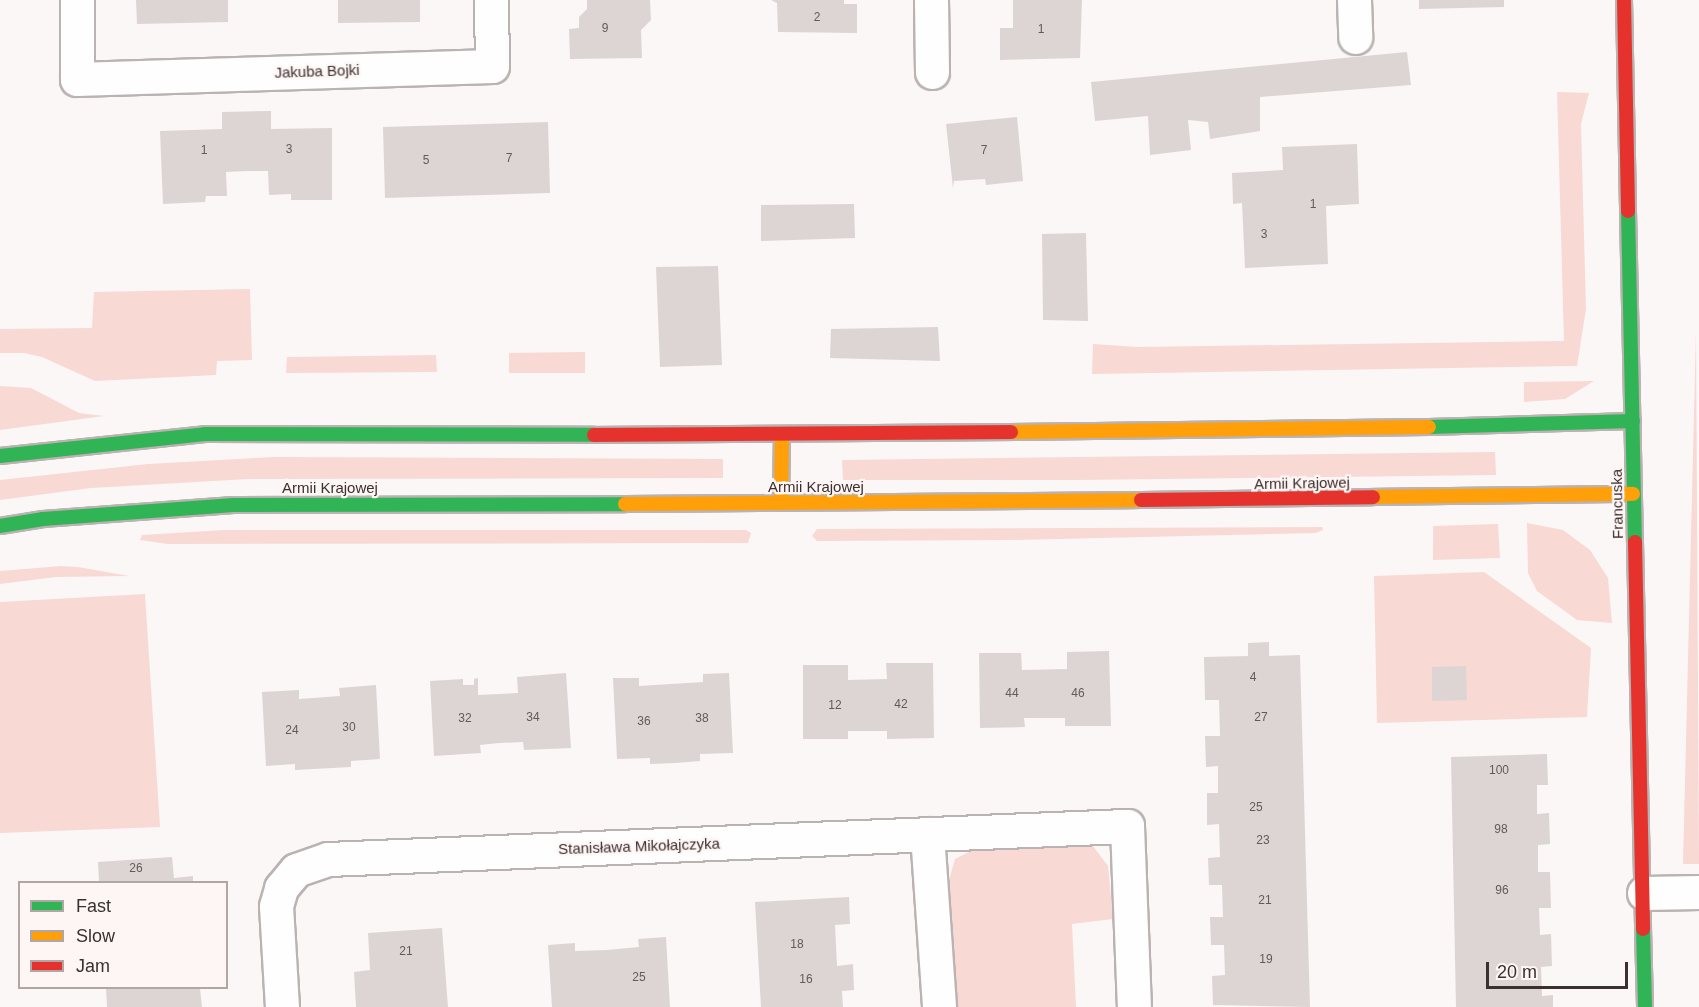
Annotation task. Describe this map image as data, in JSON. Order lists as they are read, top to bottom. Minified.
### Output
{"streets":{"street":["Jakuba Bojki","Armii Krajowej","Francuska","Stanisława Mikołajczyka"]},"crossings":[["Armii Krajowej","Francuska"]],"house_numbers":["2","9","1","3","1","7","7","5","1","3","4","44","46","42","12","34","27","32","38","36","30","24","100","25","98","23","26","96","21","18","21","19","25","16"],"legend":["Fast","Slow","Jam"],"scale_bar":"20 m"}
